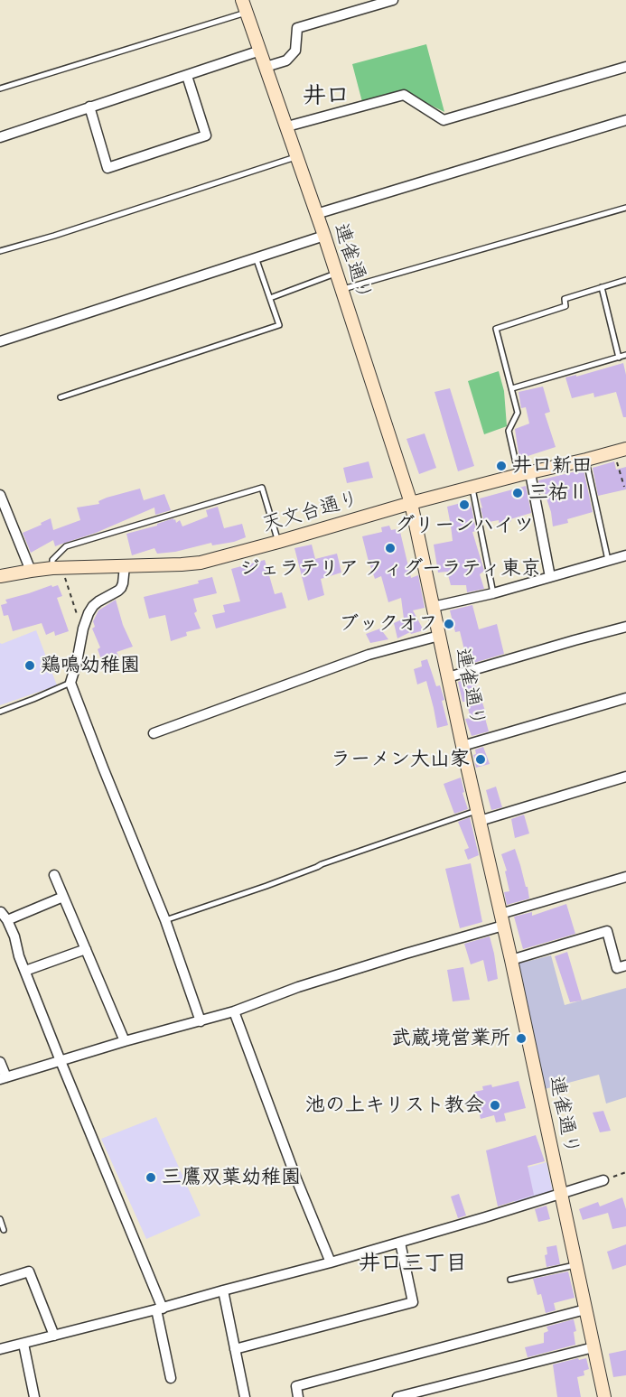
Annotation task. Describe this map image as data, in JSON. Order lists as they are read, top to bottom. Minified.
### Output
{"streets":{"main road":["連雀通り","天文台通り"]},"crossings":[["連雀通り","天文台通り"]],"districts":["井口","井口三丁目"],"places":["井口新田","三祐Ⅱ","グリーンハイツ","ジェラテリア フィグーラティ東京","ブックオフ","鶏鳴幼稚園","ラーメン大山家","武蔵境営業所","池の上キリスト教会","三鷹双葉幼稚園"]}
